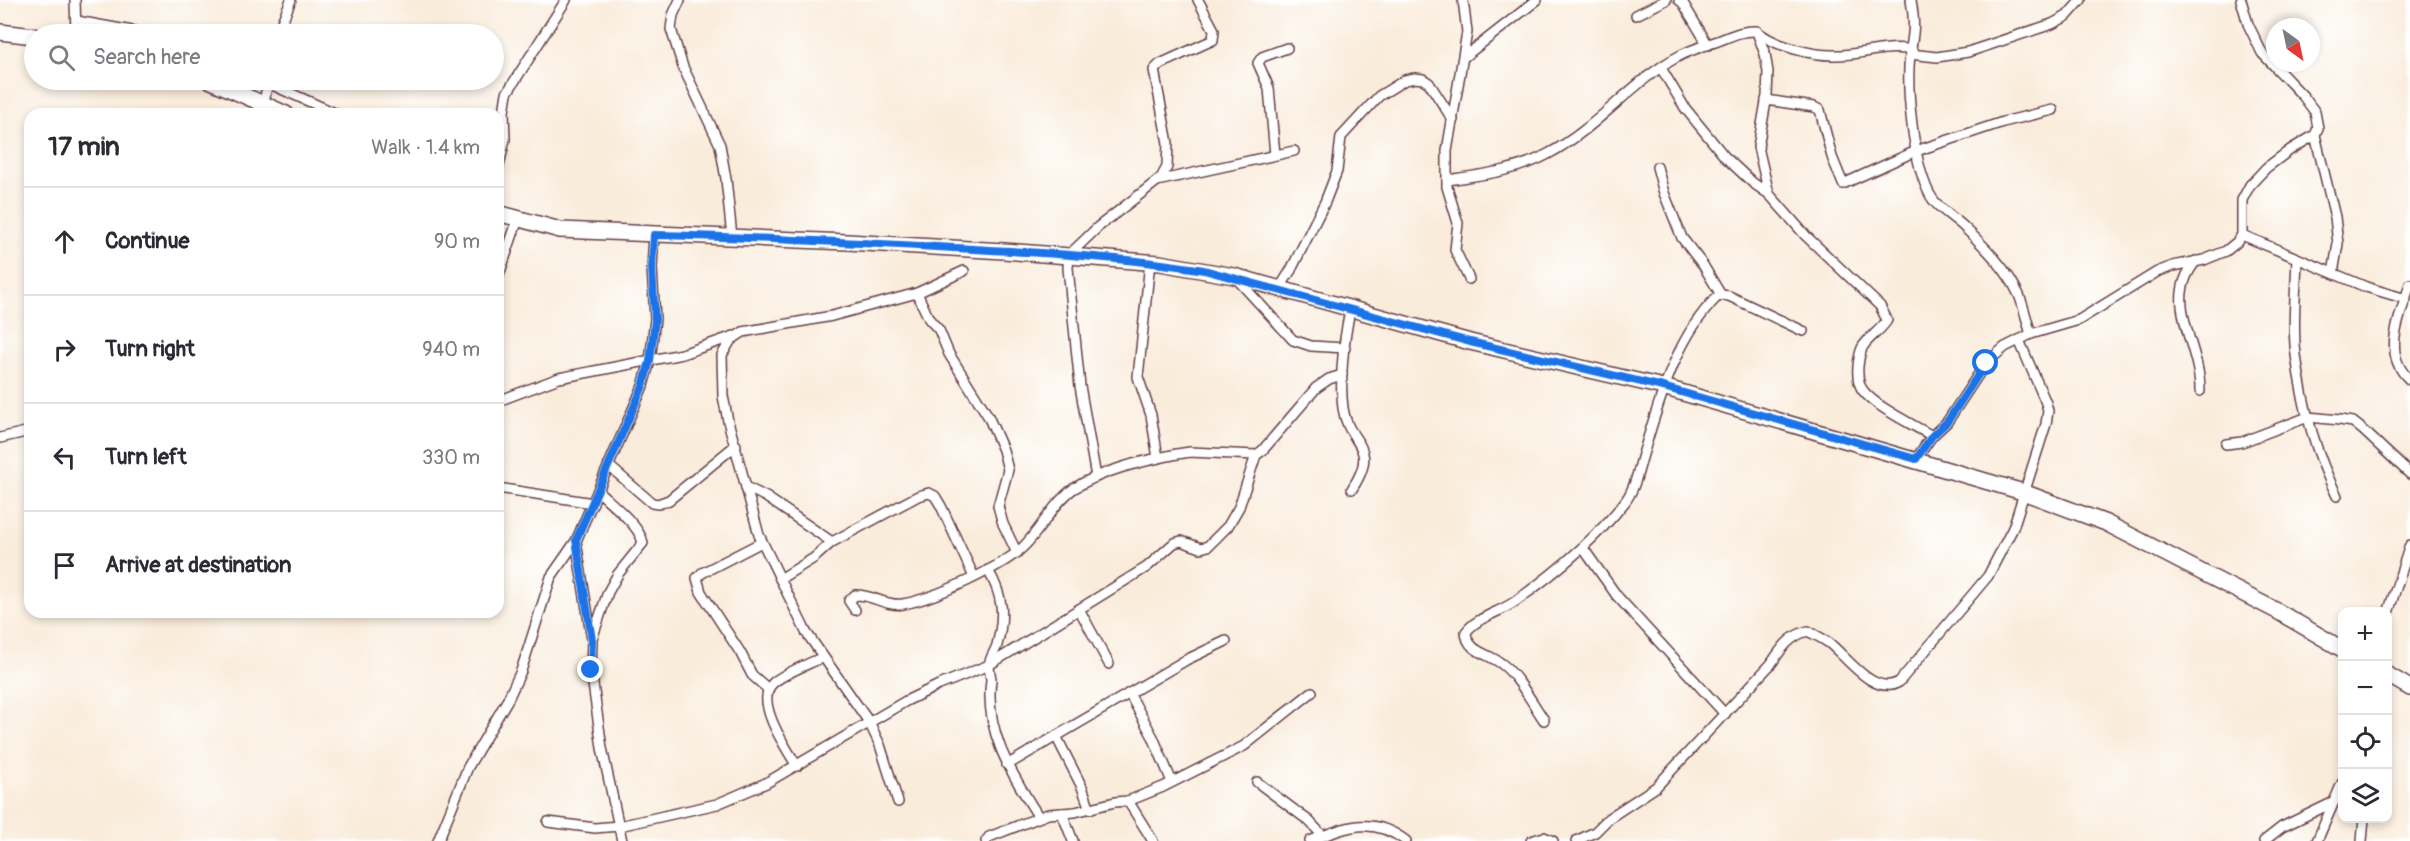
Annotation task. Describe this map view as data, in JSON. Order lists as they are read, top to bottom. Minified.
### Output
{"north":"bottom right","page":{"search":"Search here","heading":["17 min","Walk · 1.4 km"],"list":[["Continue","90 m"],["Turn right","940 m"],["Turn left","330 m"],"Arrive at destination"],"map_buttons":["+","−"]}}
